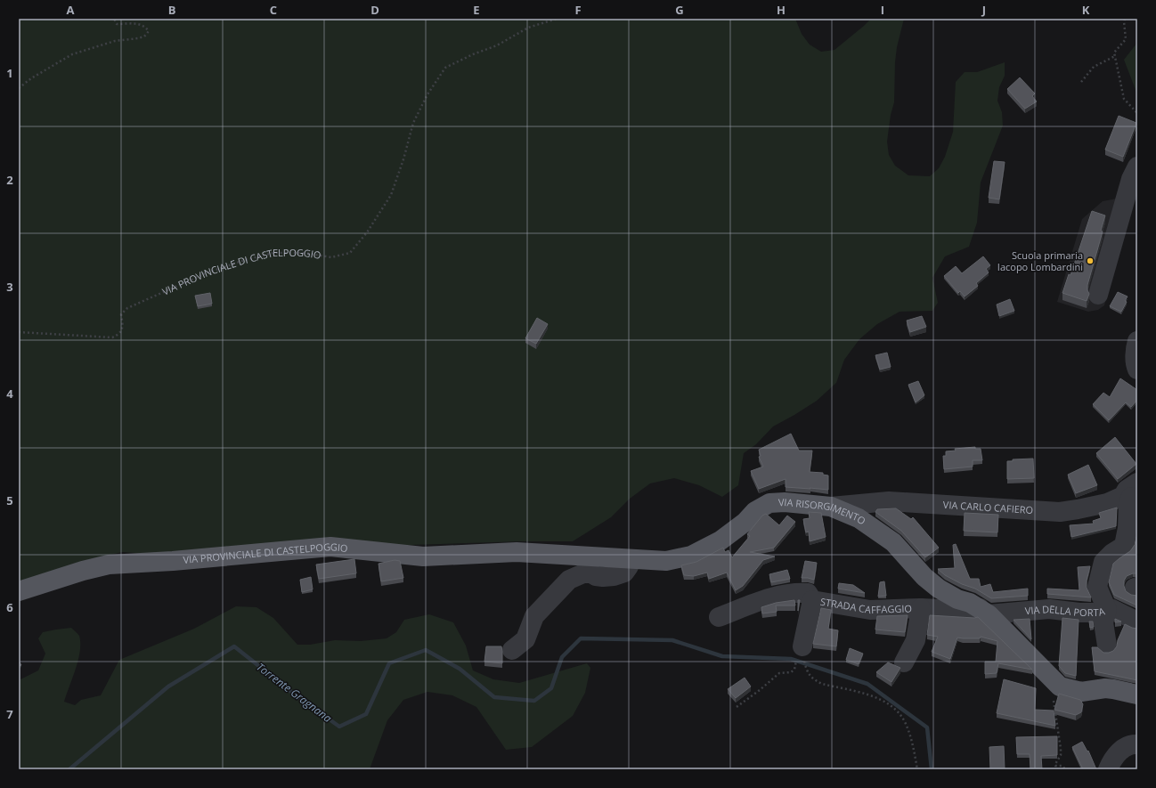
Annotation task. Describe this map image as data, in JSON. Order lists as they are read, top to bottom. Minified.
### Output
{"streets":{"main road":["VIA PROVINCIALE DI CASTELPOGGIO","VIA RISORGIMENTO"],"street":["VIA CARLO CAFIERO","STRADA CAFFAGGIO","VIA DELLA PORTA"]},"crossings":[["VIA PROVINCIALE DI CASTELPOGGIO","VIA RISORGIMENTO"],["VIA CARLO CAFIERO","VIA RISORGIMENTO"],["VIA RISORGIMENTO","STRADA CAFFAGGIO"],["VIA RISORGIMENTO","VIA DELLA PORTA"],["STRADA CAFFAGGIO","VIA DELLA PORTA"]],"water":["Torrente Gragnana"],"places":["Scuola primaria Iacopo Lombardini"],"grid":{"columns":["A","B","C","D","E","F","G","H","I","J","K"],"rows":["1","2","3","4","5","6","7"]}}
